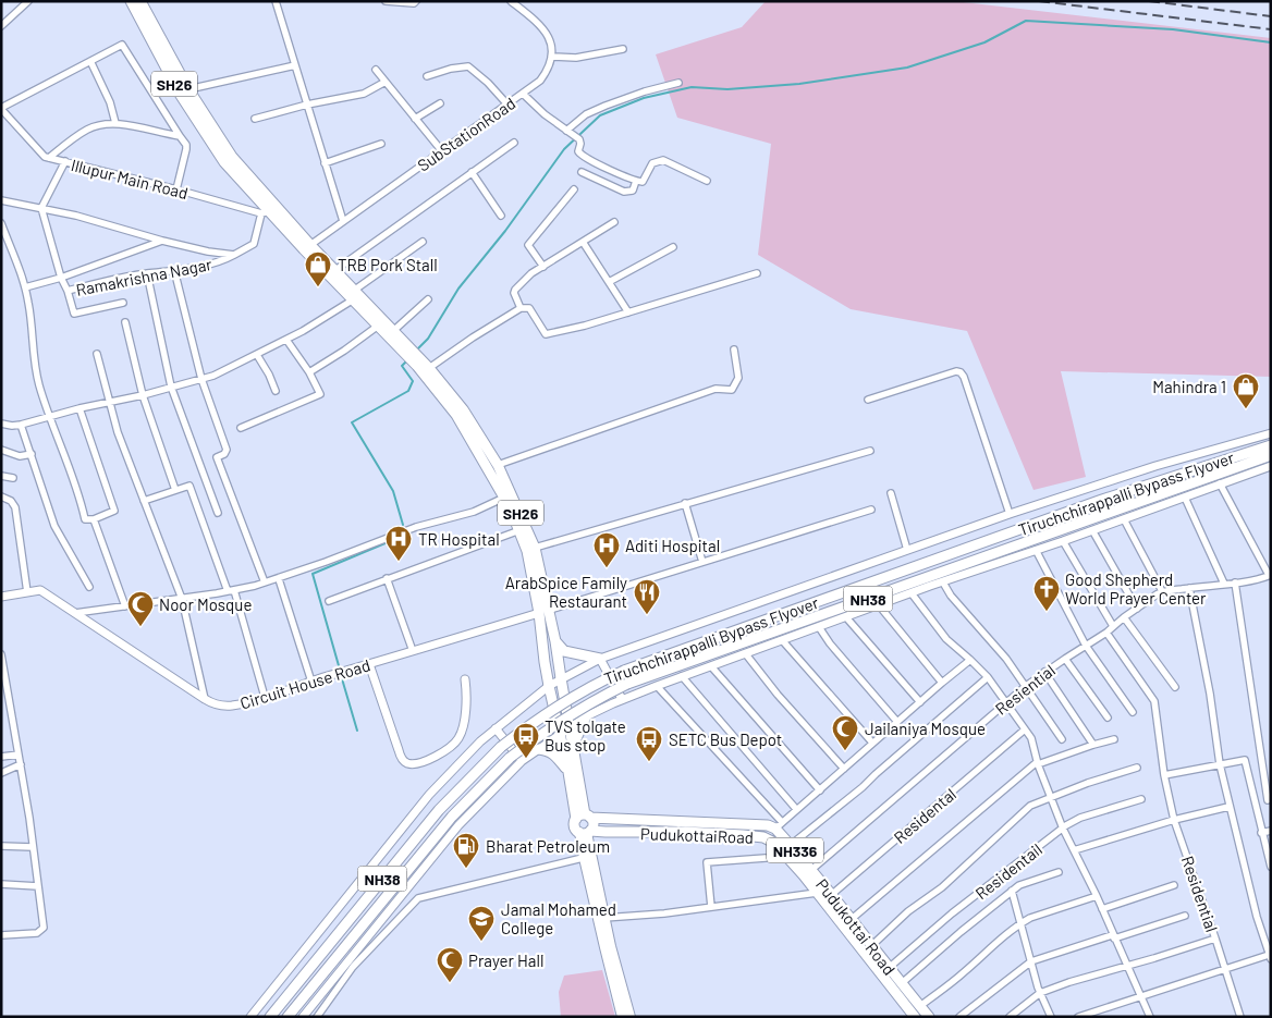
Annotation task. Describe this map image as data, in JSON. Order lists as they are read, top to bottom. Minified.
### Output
{"streets":{"main road":["SH26","Tiruchchirappalli Bypass Flyover","NH38","PudukottaiRoad","NH336","Pudukottai Road"],"street":["SubStationRoad","Illupur Main Road","Ramakrishna Nagar","Circuit House Road","Resiential","Residental","Residentail","Residential"]},"crossings":[["SH26","SubStationRoad"],["SH26","Illupur Main Road"],["SH26","Ramakrishna Nagar"],["SH26","Circuit House Road"],["Illupur Main Road","Ramakrishna Nagar"],["Resiential","Residential"],["Resiential","Pudukottai Road"],["Residental","PudukottaiRoad"],["Residental","Pudukottai Road"],["PudukottaiRoad","Pudukottai Road"],["NH336","Pudukottai Road"],["Residentail","Pudukottai Road"]],"places":{"shop":["TRB Pork Stall","Mahindra 1"],"hospital":["TR Hospital","Aditi Hospital"],"church":["Good Shepherd World Prayer Center"],"restaurant":["ArabSpice Family Restaurant"],"mosque":["Noor Mosque","Jailaniya Mosque","Prayer Hall"],"bus stop":["TVS tolgate Bus stop","SETC Bus Depot"],"fuel station":["Bharat Petroleum"],"school or university":["Jamal Mohamed College"]}}
